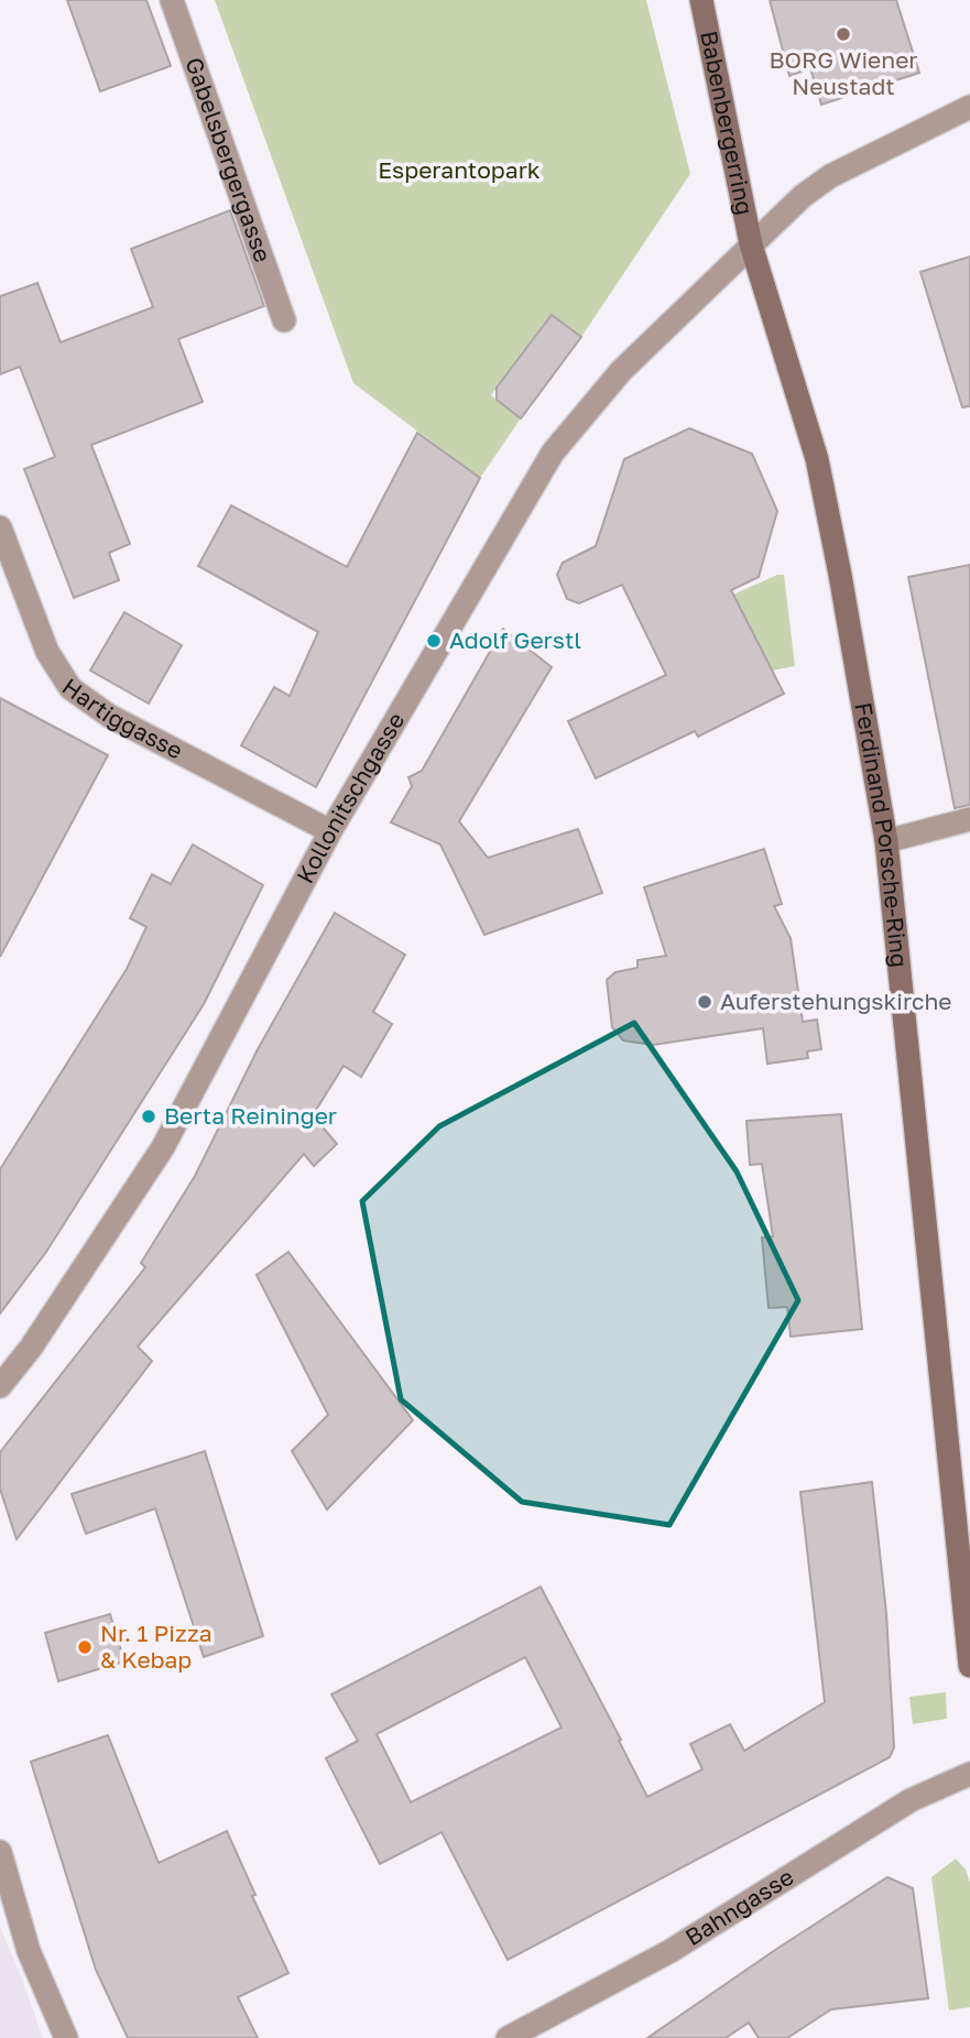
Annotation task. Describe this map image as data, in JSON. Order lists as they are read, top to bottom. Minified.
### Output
{"streets":{"street":["Babenbergerring","Gabelsbergergasse","Hartiggasse","Kollonitschgasse","Ferdinand Porsche-Ring","Bahngasse"]},"crossings":[["Babenbergerring","Kollonitschgasse"],["Babenbergerring","Ferdinand Porsche-Ring"],["Hartiggasse","Kollonitschgasse"],["Kollonitschgasse","Ferdinand Porsche-Ring"]],"parks":["Esperantopark"],"places":["BORG Wiener Neustadt","Adolf Gerstl","Auferstehungskirche","Berta Reininger","Nr. 1 Pizza & Kebap"]}
